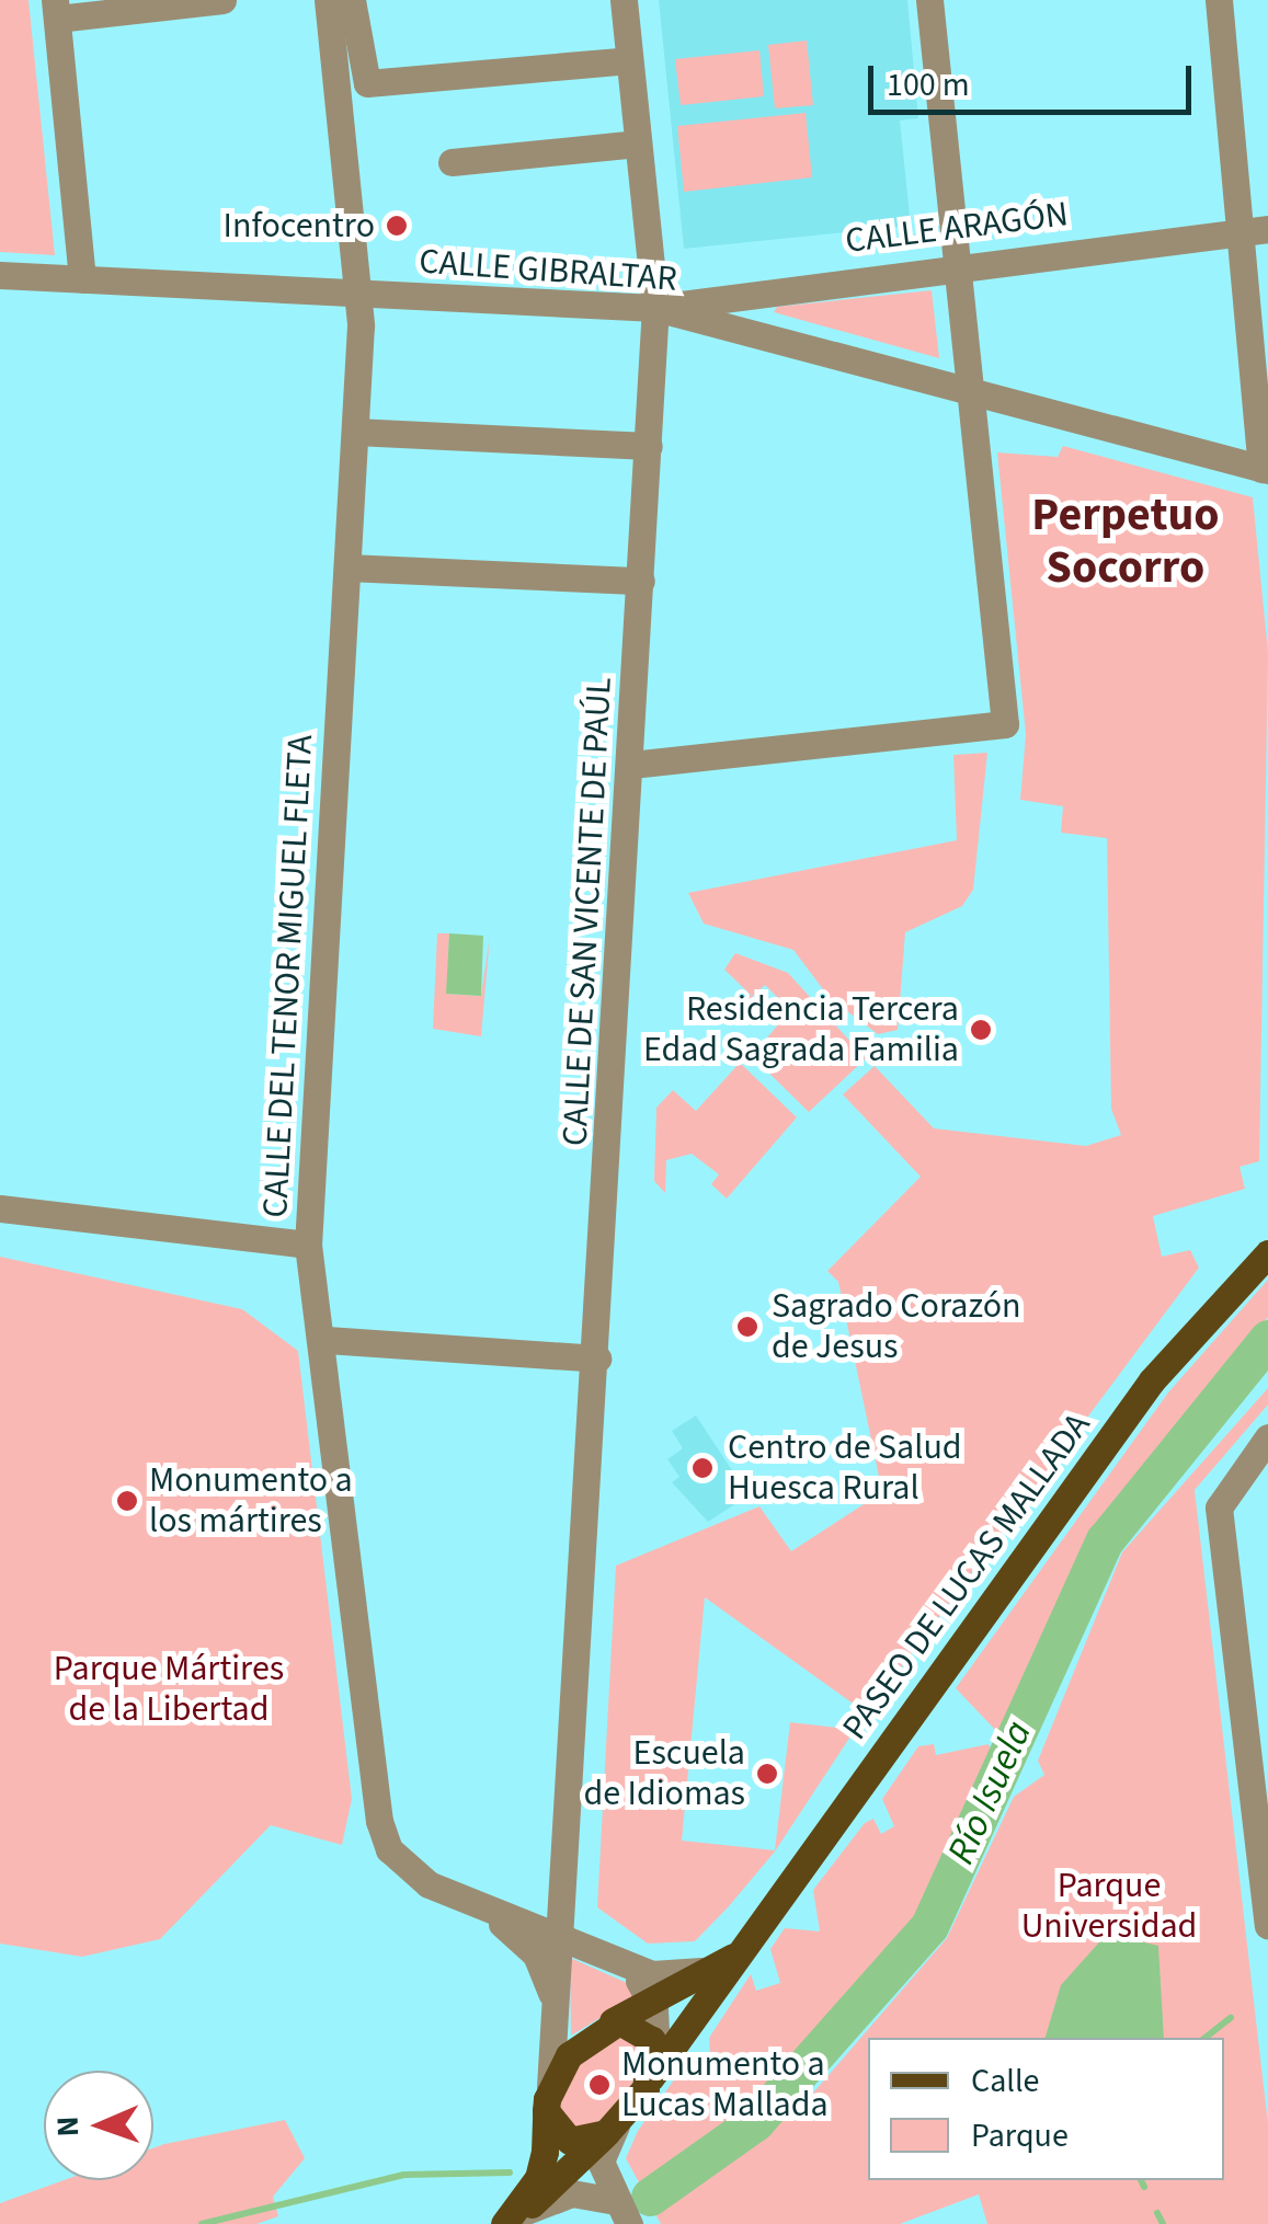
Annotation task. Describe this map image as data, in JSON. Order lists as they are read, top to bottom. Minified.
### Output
{"streets":{"main road":["PASEO DE LUCAS MALLADA"],"street":["CALLE ARAGÓN","CALLE GIBRALTAR","CALLE DE SAN VICENTE DE PAÚL","CALLE DEL TENOR MIGUEL FLETA"]},"crossings":[["CALLE ARAGÓN","CALLE GIBRALTAR"],["CALLE ARAGÓN","CALLE DE SAN VICENTE DE PAÚL"],["CALLE GIBRALTAR","CALLE DE SAN VICENTE DE PAÚL"],["CALLE GIBRALTAR","CALLE DEL TENOR MIGUEL FLETA"],["CALLE DE SAN VICENTE DE PAÚL","CALLE DEL TENOR MIGUEL FLETA"],["CALLE DE SAN VICENTE DE PAÚL","PASEO DE LUCAS MALLADA"],["CALLE DEL TENOR MIGUEL FLETA","PASEO DE LUCAS MALLADA"]],"districts":["Perpetuo Socorro"],"water":["Río Isuela"],"parks":["Parque Mártires de la Libertad","Parque Universidad"],"places":["Infocentro","Residencia Tercera Edad Sagrada Familia","Sagrado Corazón de Jesus","Centro de Salud Huesca Rural","Monumento a los mártires","Escuela de Idiomas","Monumento a Lucas Mallada"],"legend":["Calle","Parque"],"scale_bar":"100 m","north":"left"}
